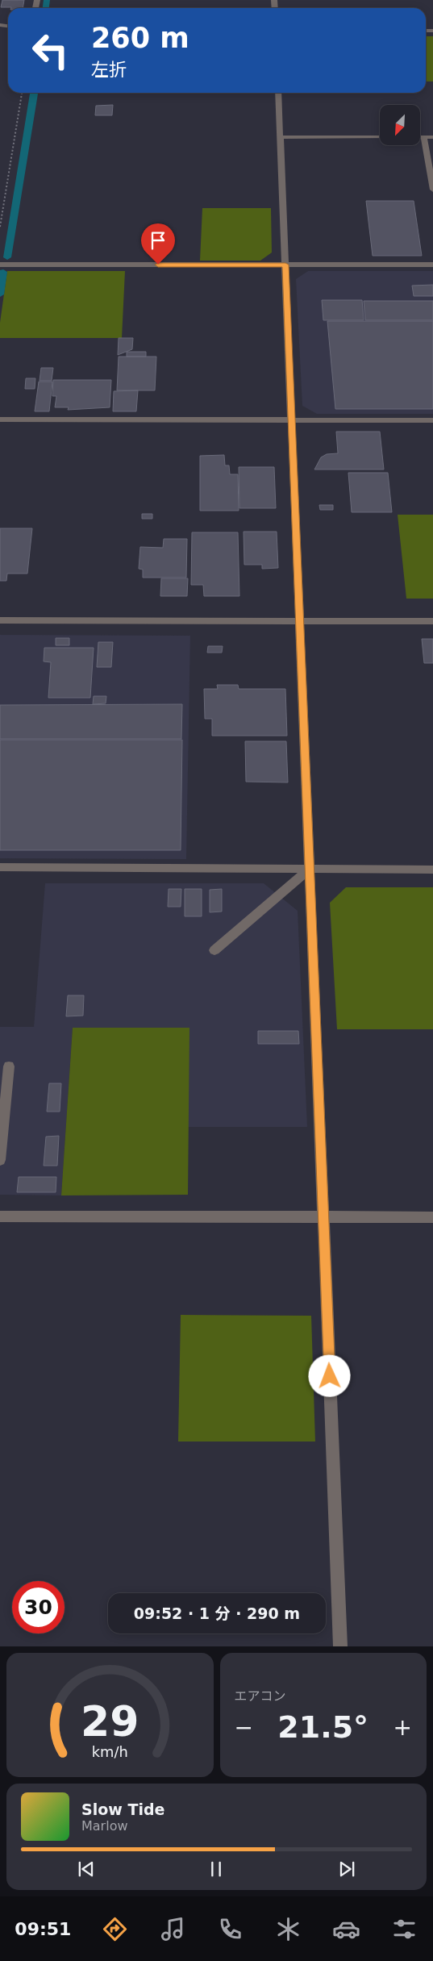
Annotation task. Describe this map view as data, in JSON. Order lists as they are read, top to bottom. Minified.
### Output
{"north":"bottom left","page":{"turn":["260 m","左折"],"limit":"30","trip":"09:52 · 1 分 · 290 m","tile":"エアコン","heat":["−","21.5°","+"],"song":["Slow Tide","Marlow"],"tabs":"09:51","gauge":["29","km/h"]}}
